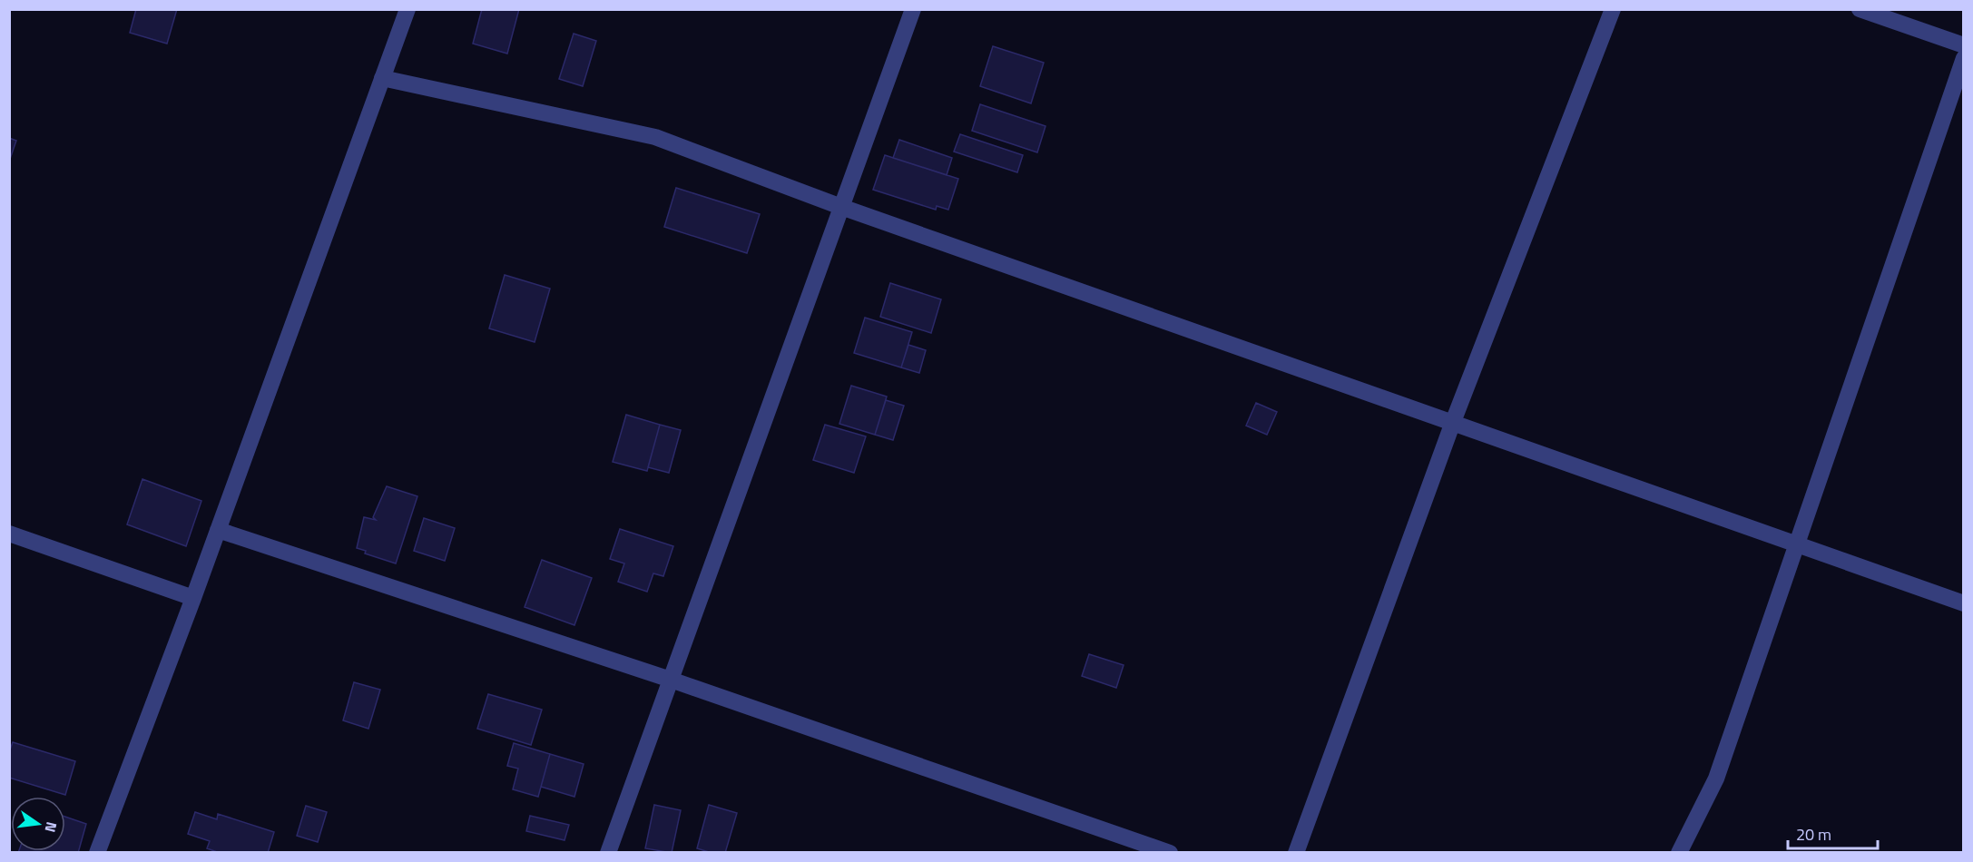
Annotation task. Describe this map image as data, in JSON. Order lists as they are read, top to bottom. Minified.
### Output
{"scale_bar":"20 m","north":"right"}
